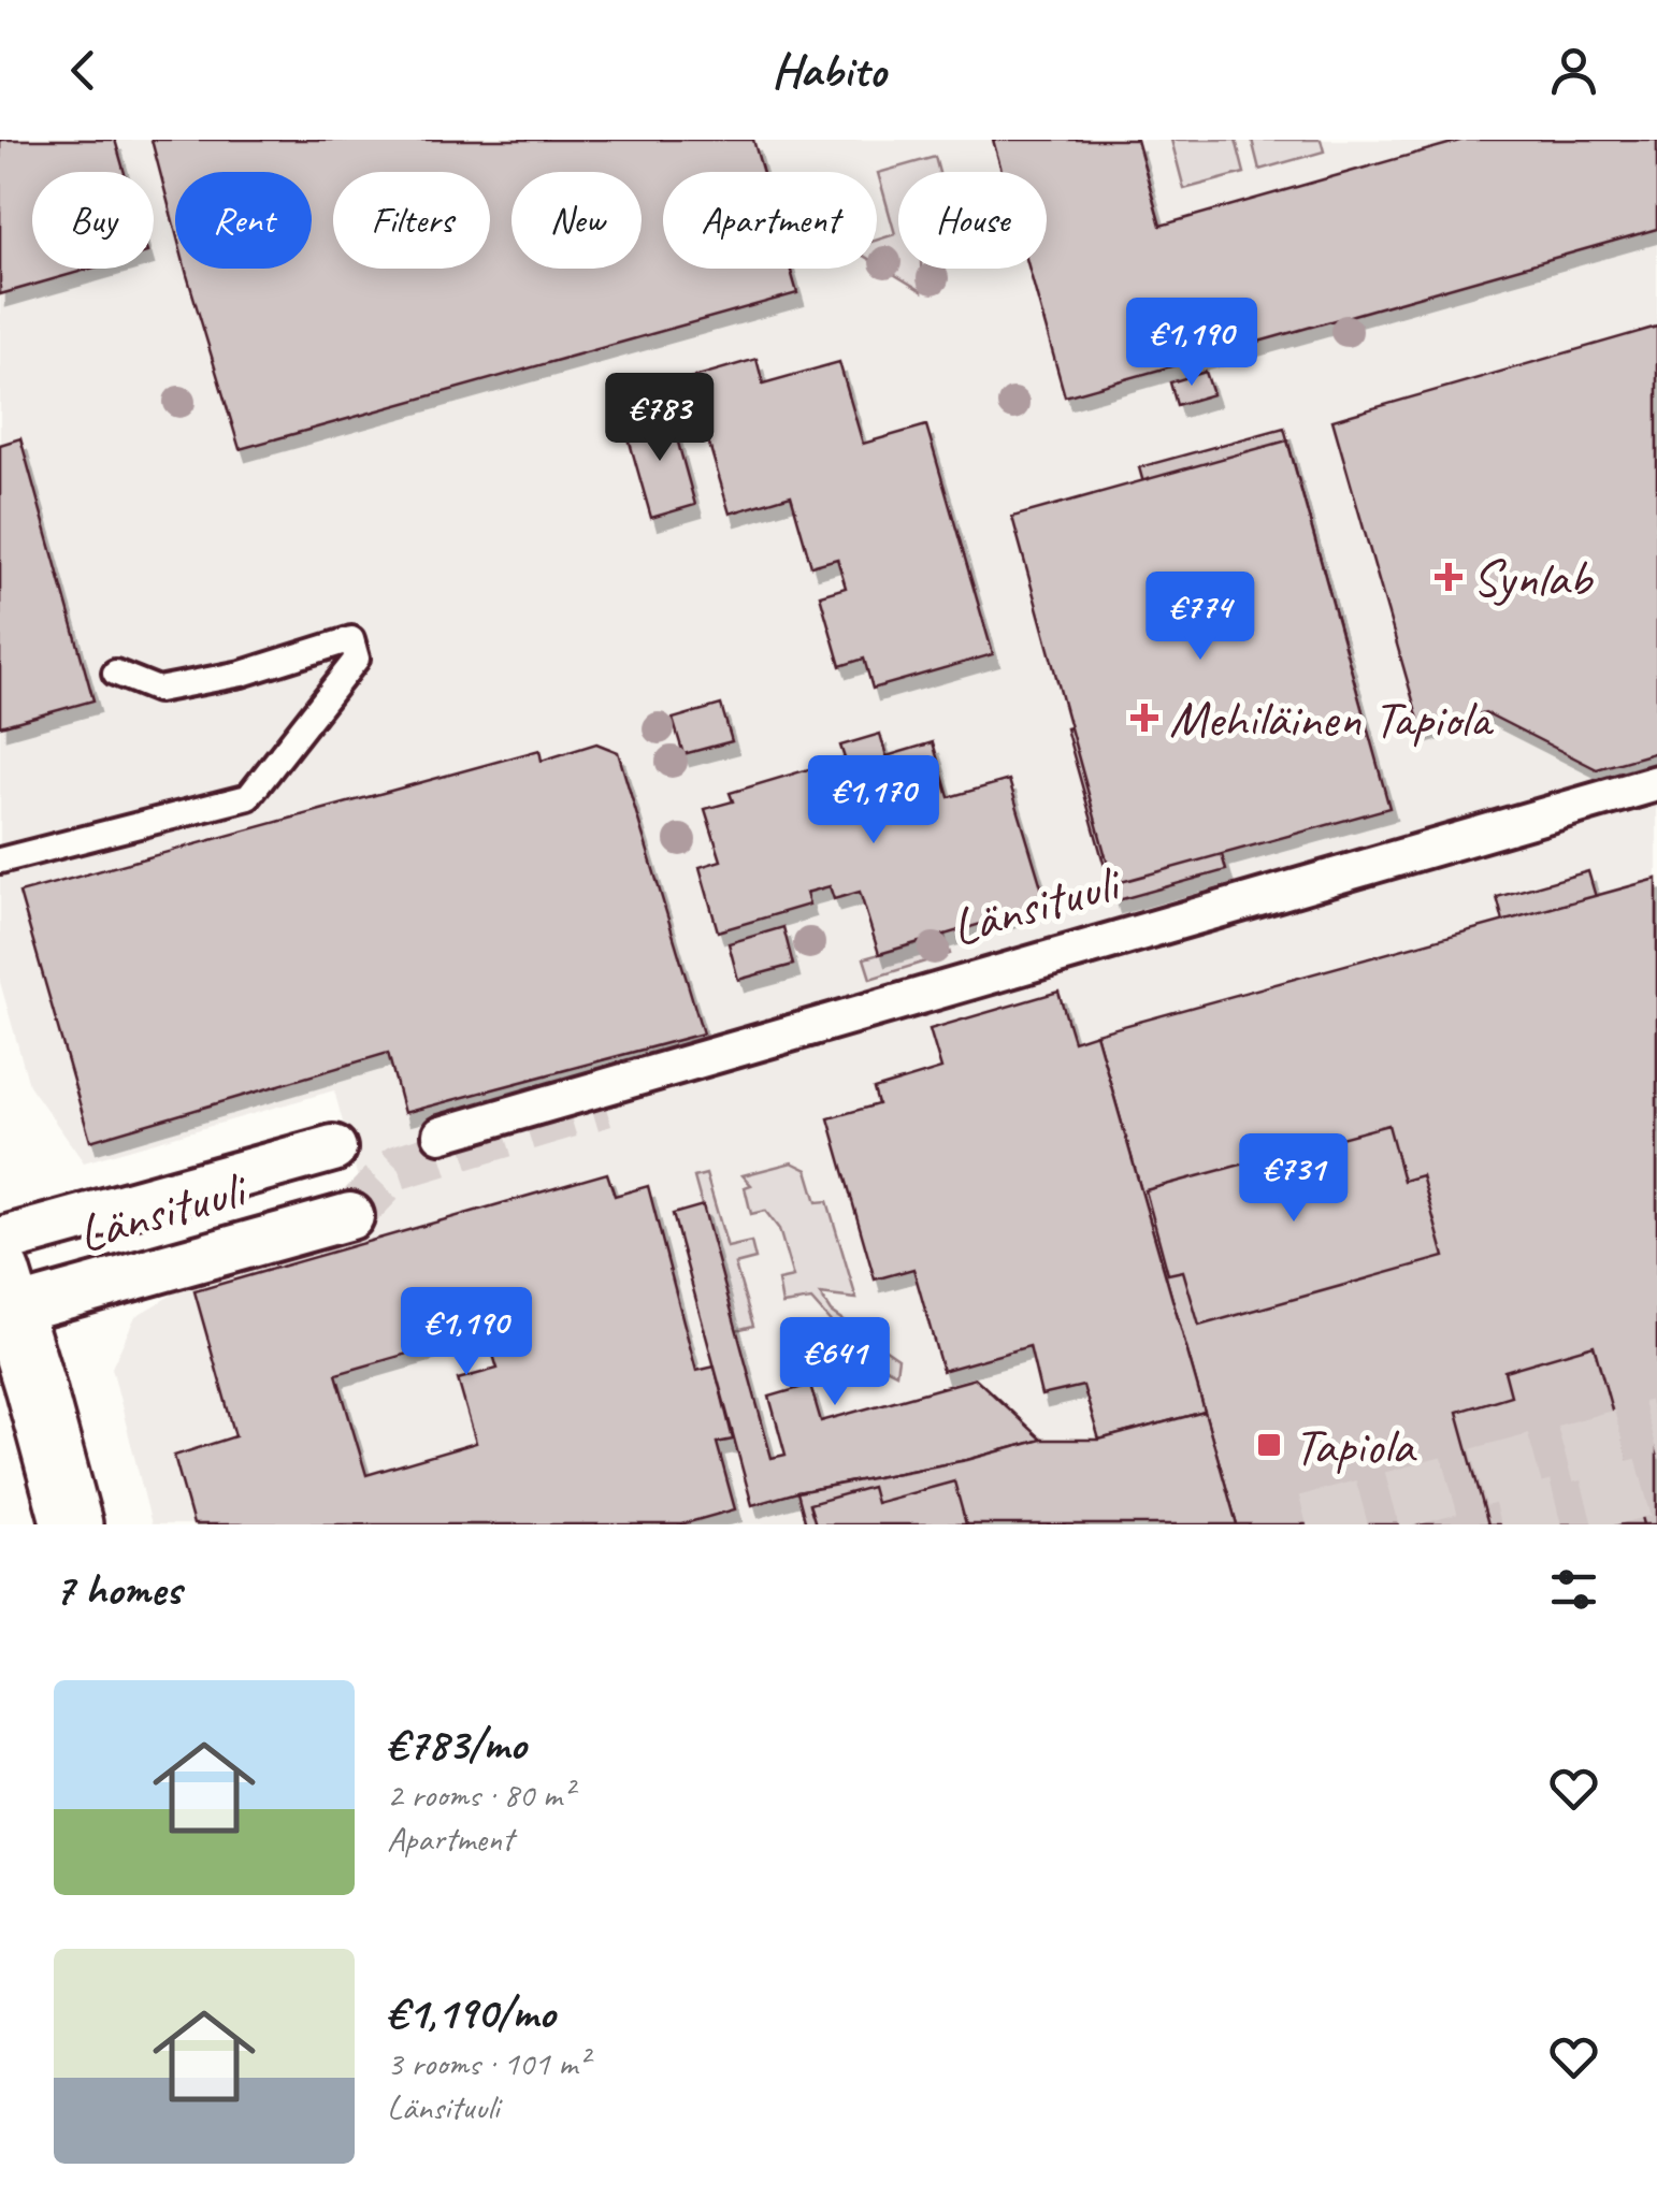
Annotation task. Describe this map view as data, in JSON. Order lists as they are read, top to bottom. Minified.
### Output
{"streets":{"street":["Länsituuli"]},"places":{"health":["Synlab","Mehiläinen Tapiola"],"transit":["Tapiola"]},"page":{"header":"Habito","chip":["Buy","Rent","Filters","New","Apartment","House"],"price":["€1,190","€783","€774","€1,170","€731","€1,190","€641"],"heading":"7 homes","list":[{"name":"€783/mo","note":"2 rooms · 80 m² · Apartment"},{"name":"€1,190/mo","note":"3 rooms · 101 m² · Länsituuli"}]}}
